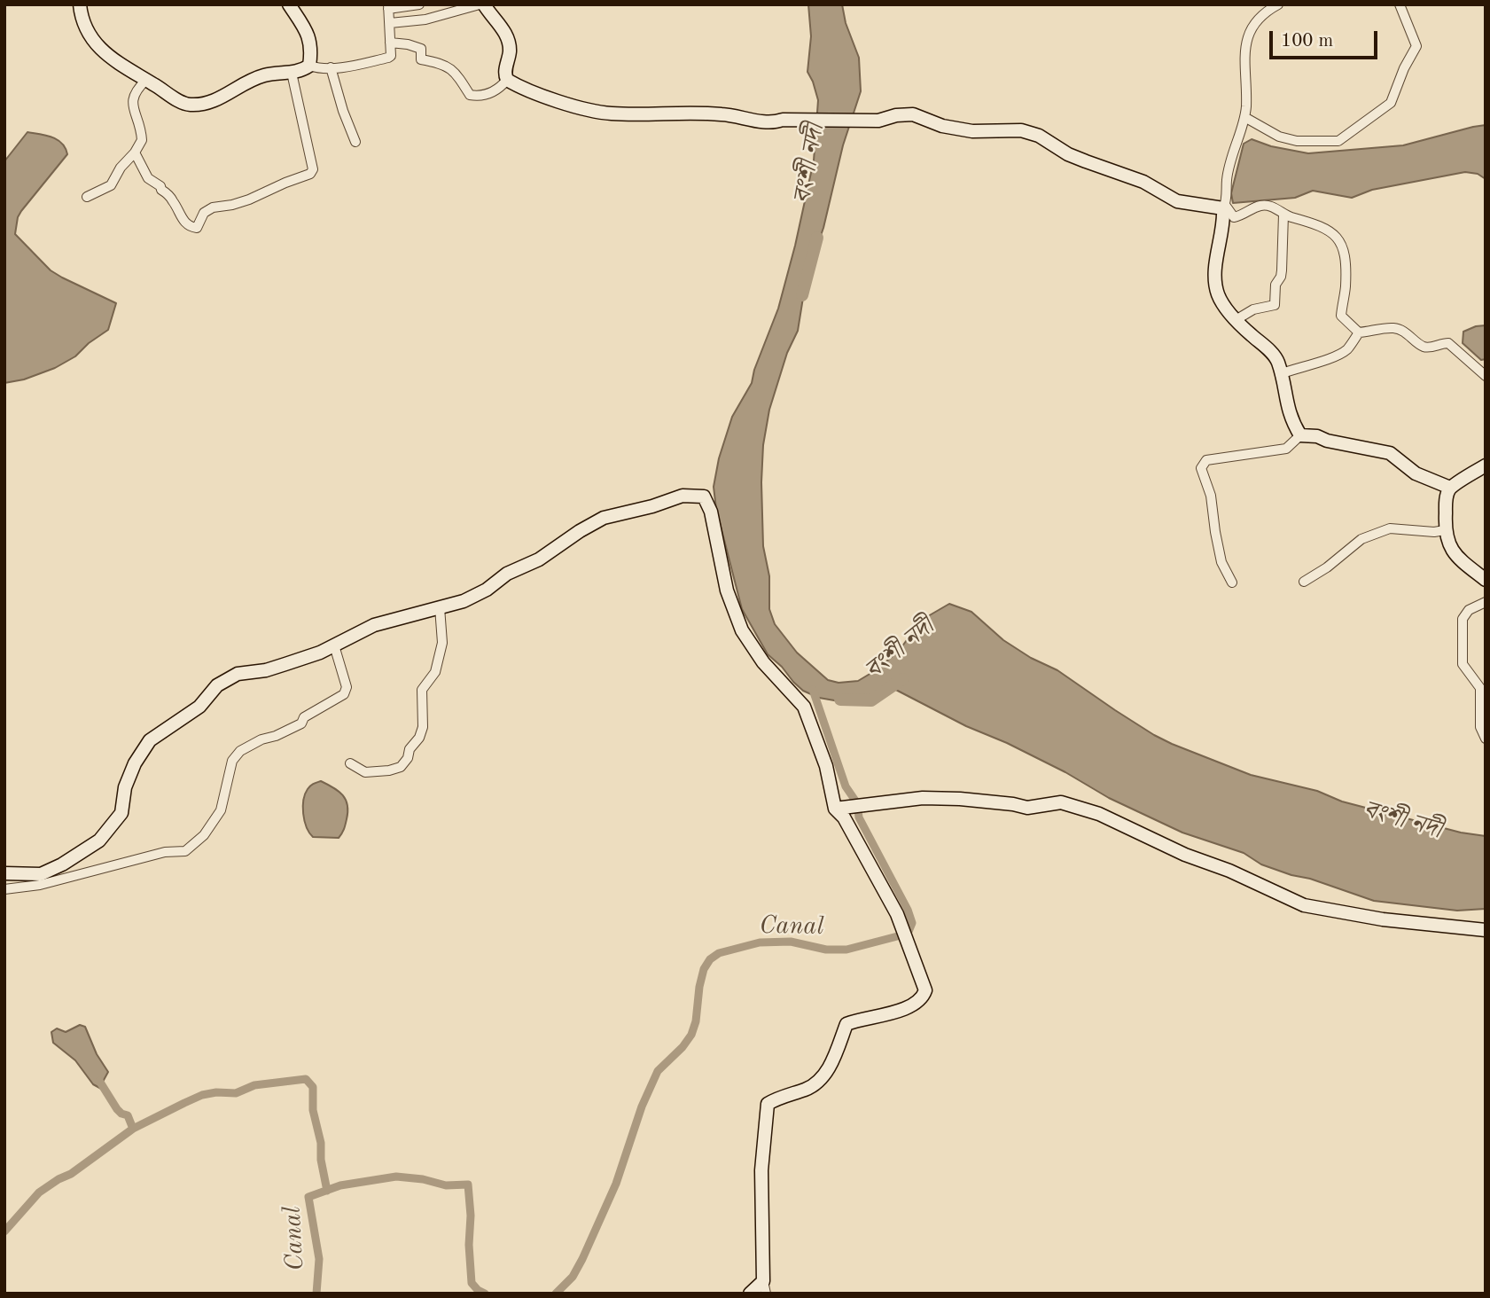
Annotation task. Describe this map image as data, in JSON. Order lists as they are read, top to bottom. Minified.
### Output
{"water":["বংশী নদী","Canal"],"scale_bar":"100 m"}
